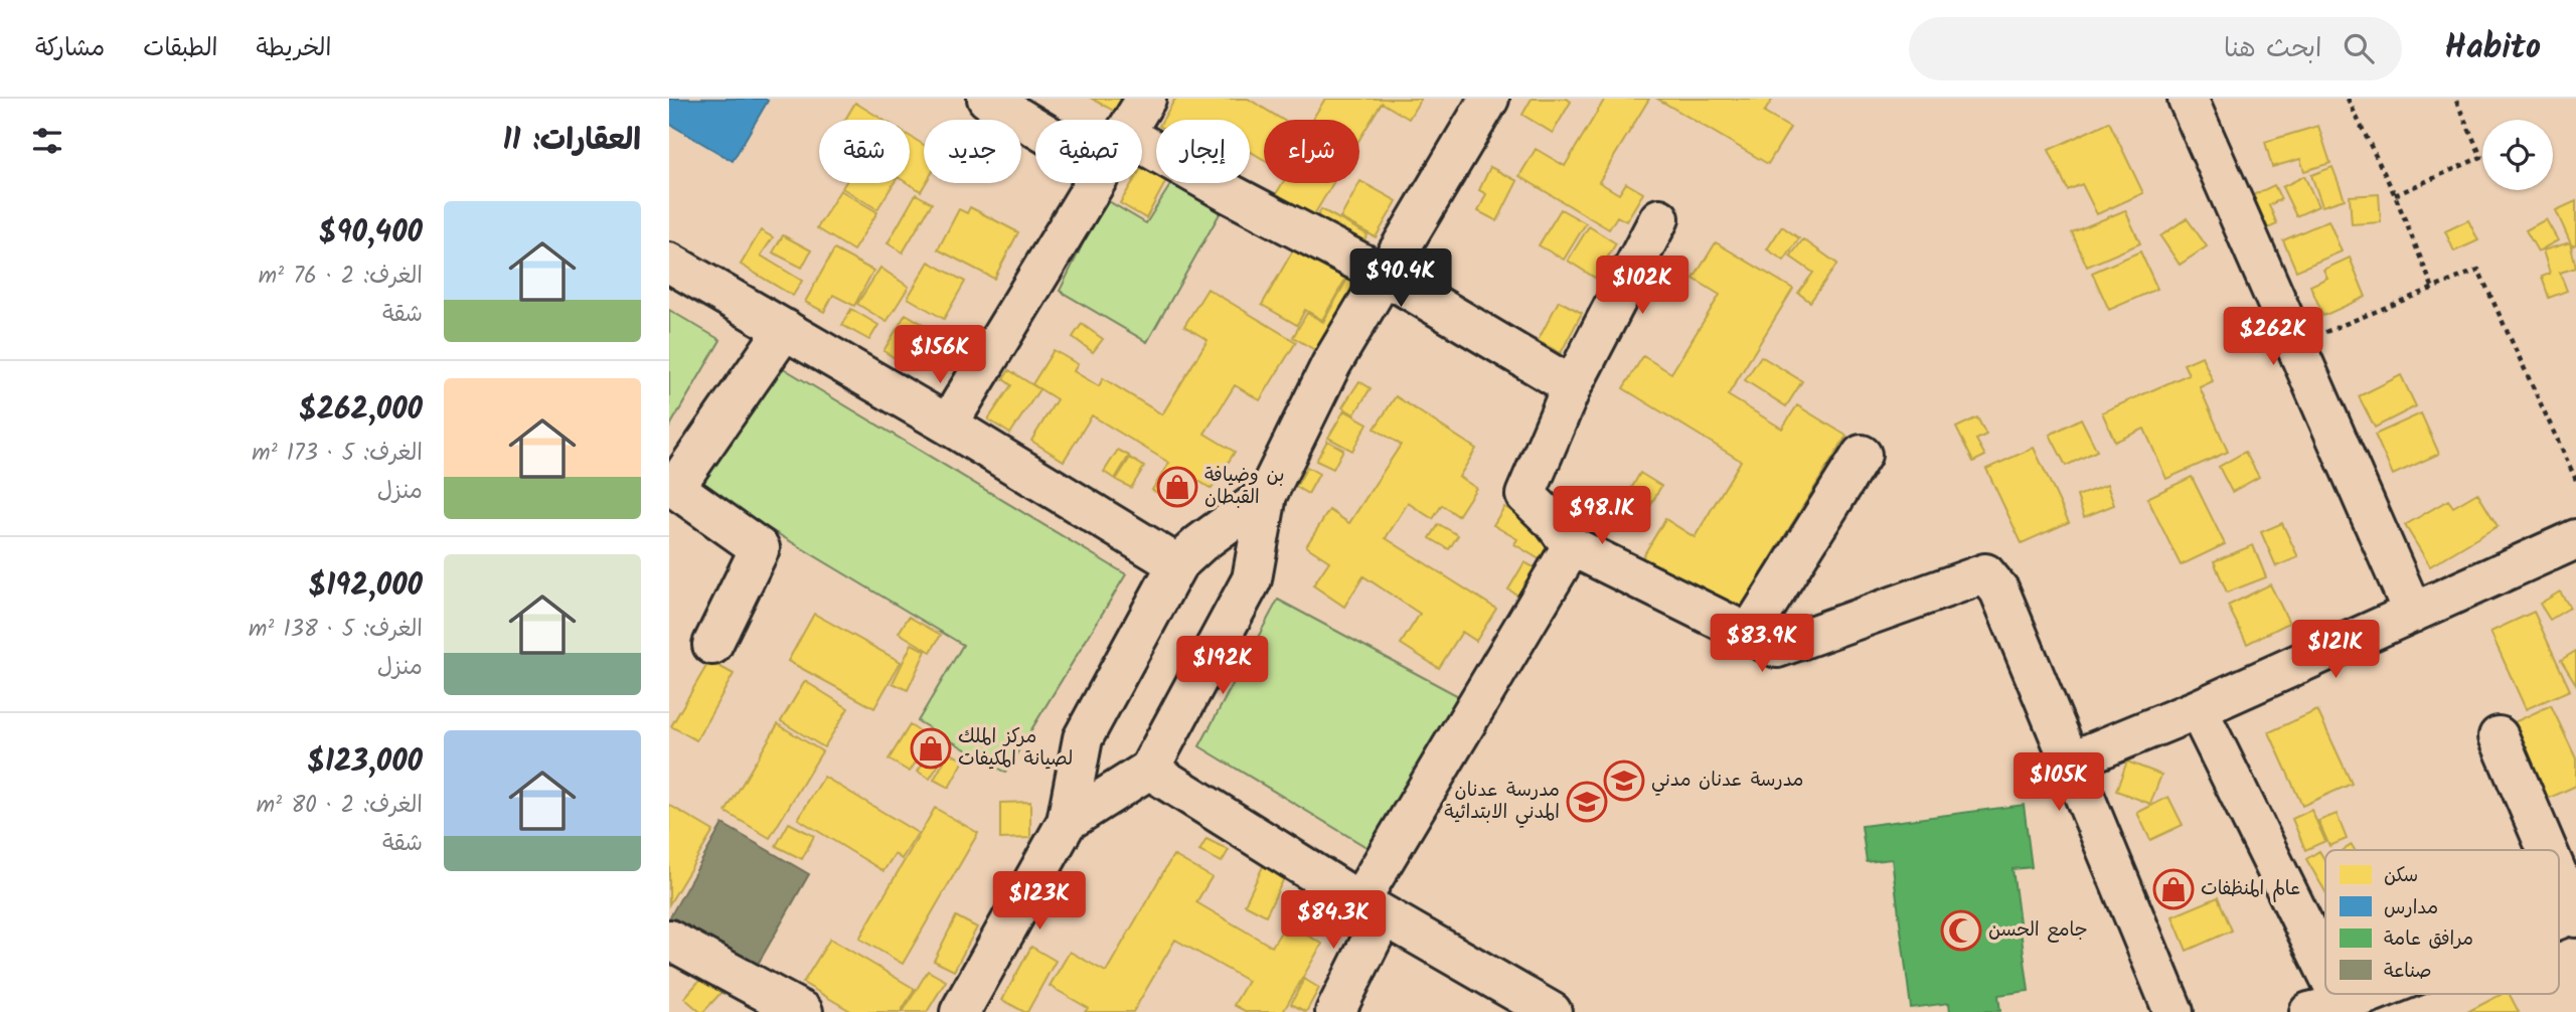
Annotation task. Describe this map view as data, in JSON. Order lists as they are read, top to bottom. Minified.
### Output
{"places":{"shop":["بن وضيافة القبطان","مركز الملك لصيانة المكيفات","عالم المنظفات"],"school or university":["مدرسة عدنان مدني","مدرسة عدنان المدني الابتدائية"],"mosque":["جامع الحسن"]},"legend":["سكن","مدارس","مرافق عامة","صناعة"],"page":{"header":"Habito","search":"ابحث هنا","nav":["الخريطة","الطبقات","مشاركة"],"heading":"العقارات: 11","chip":["شراء","إيجار","تصفية","جديد","شقة"],"list":[{"name":"$90,400","note":"الغرف: 2 · 76 m² · شقة"},{"name":"$262,000","note":"الغرف: 5 · 173 m² · منزل"},{"name":"$192,000","note":"الغرف: 5 · 138 m² · منزل"},{"name":"$123,000","note":"الغرف: 2 · 80 m² · شقة"}],"price":["$90.4K","$102K","$262K","$156K","$98.1K","$83.9K","$121K","$192K","$105K","$123K","$84.3K"]}}
